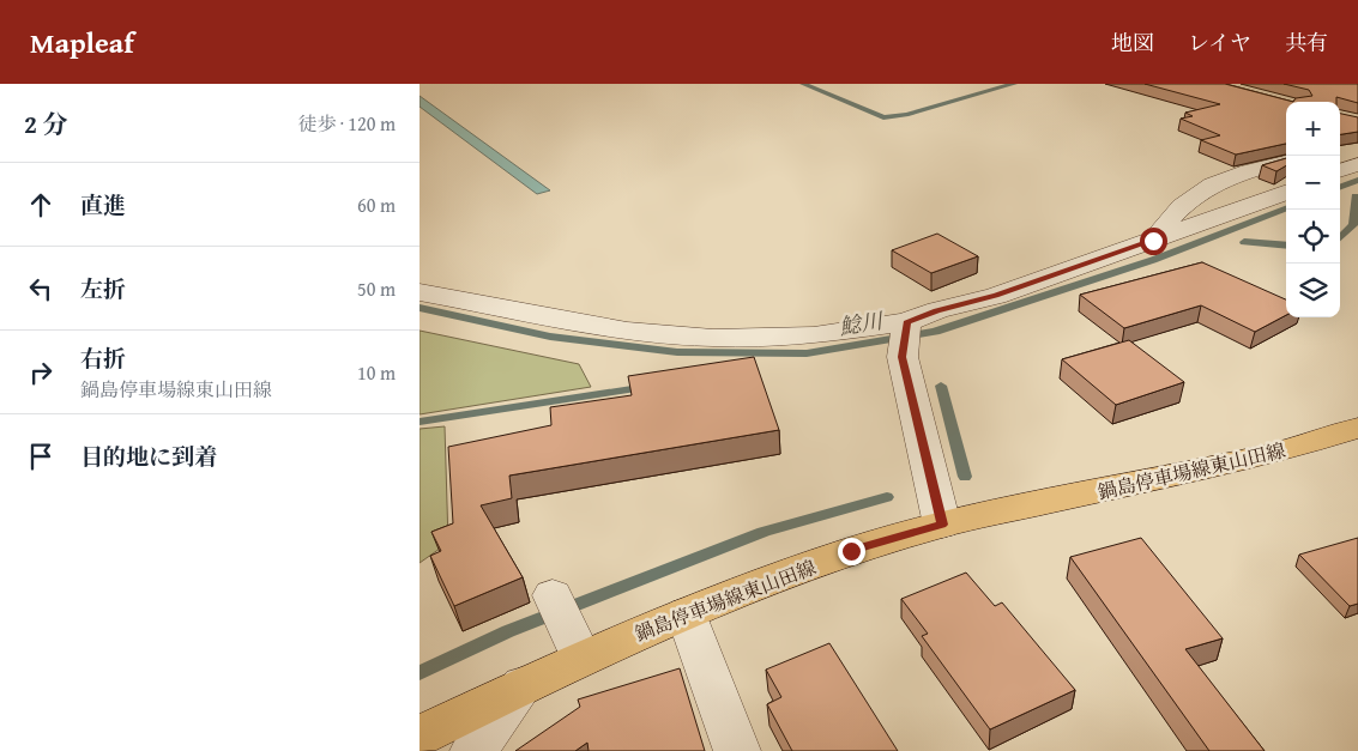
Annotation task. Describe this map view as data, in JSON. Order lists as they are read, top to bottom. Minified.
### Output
{"streets":{"main road":["鍋島停車場線東山田線"]},"water":["鯰川"],"page":{"header":"Mapleaf","nav":["地図","レイヤ","共有"],"heading":["2 分","徒歩 · 120 m"],"map_buttons":["+","−"],"list":[["直進","60 m"],["左折","50 m"],["右折","鍋島停車場線東山田線","10 m"],"目的地に到着"]}}
